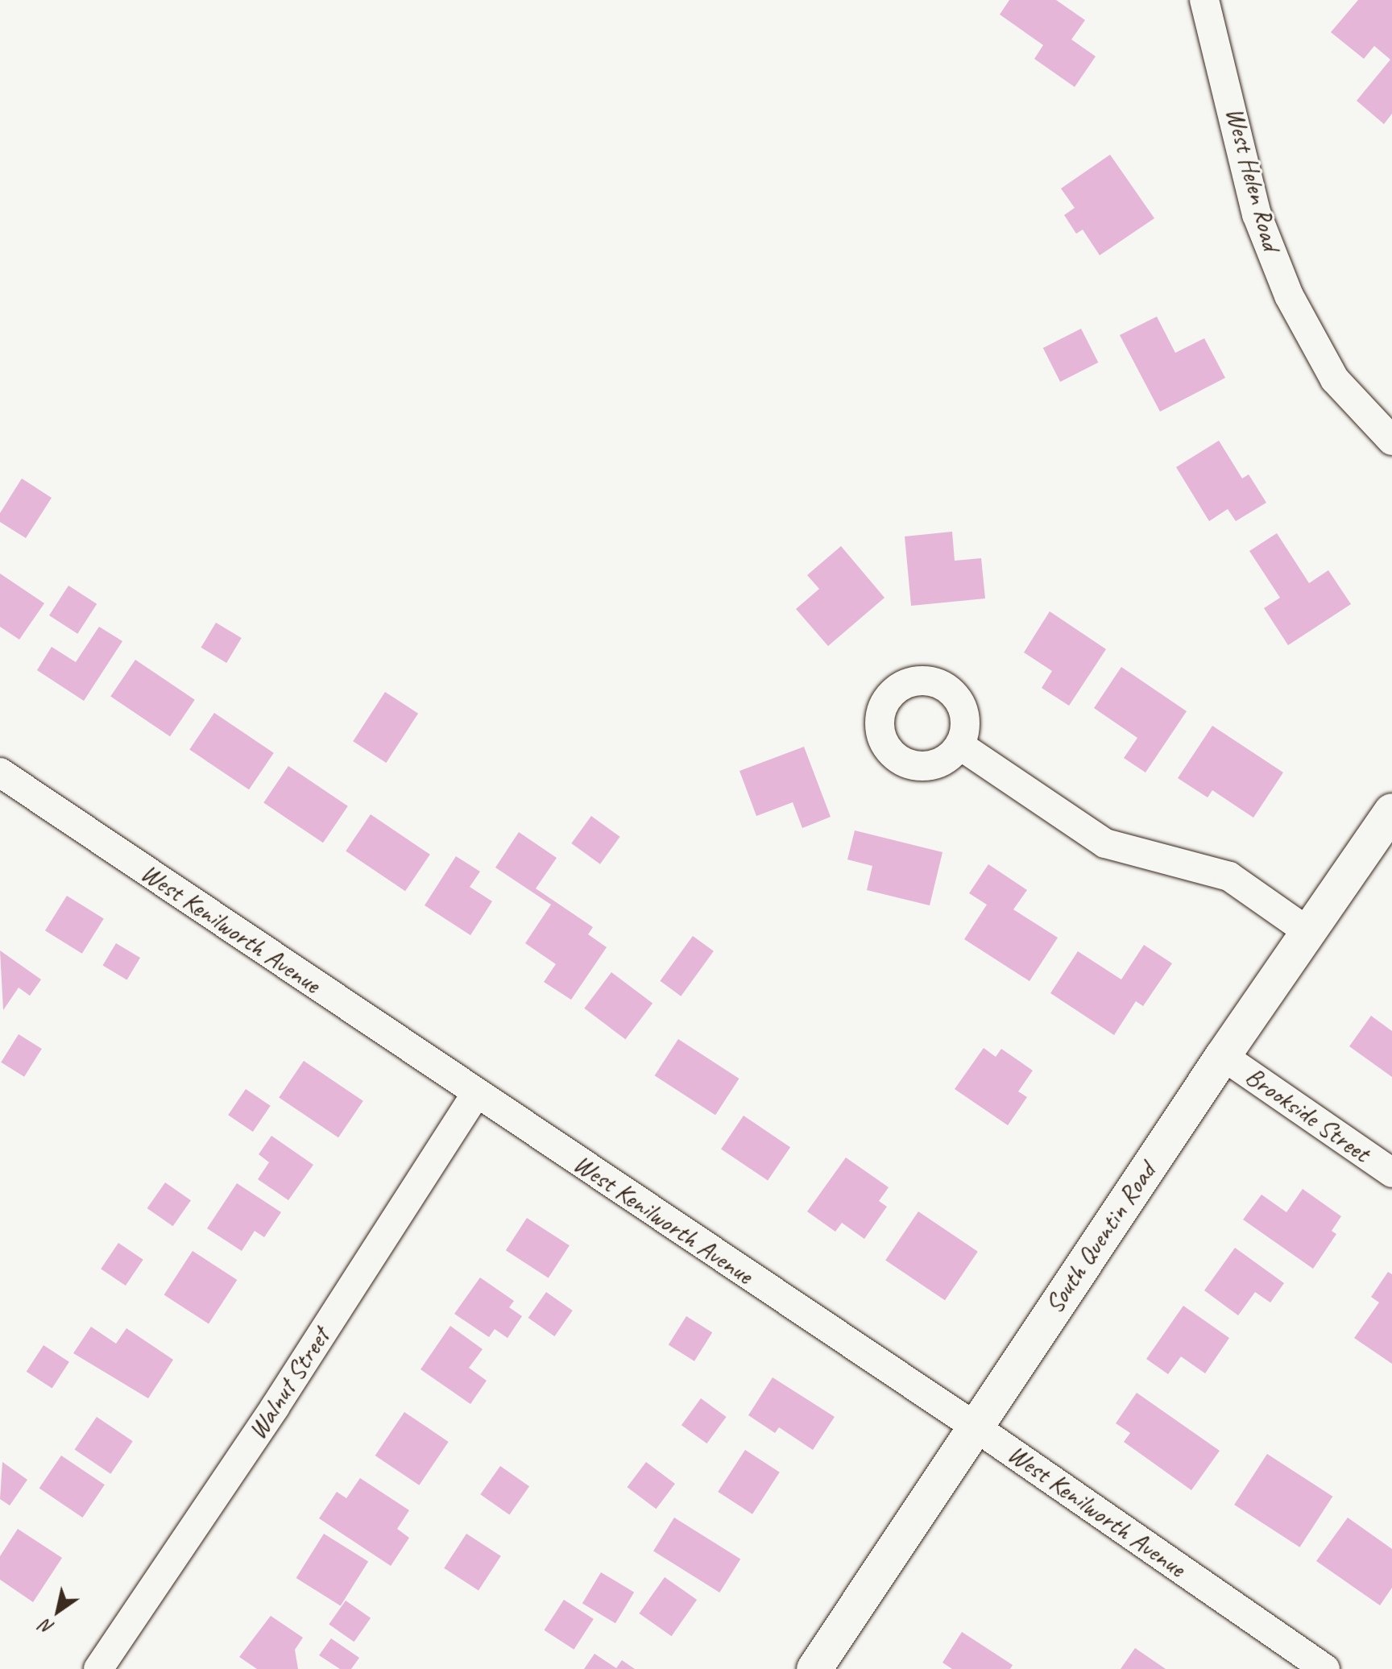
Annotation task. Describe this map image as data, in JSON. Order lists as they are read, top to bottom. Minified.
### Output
{"streets":{"main road":["South Quentin Road"],"street":["West Helen Road","West Kenilworth Avenue","Brookside Street","Walnut Street"]},"crossings":[["West Kenilworth Avenue","South Quentin Road"],["West Kenilworth Avenue","Walnut Street"],["Brookside Street","South Quentin Road"]],"north":"bottom left"}
